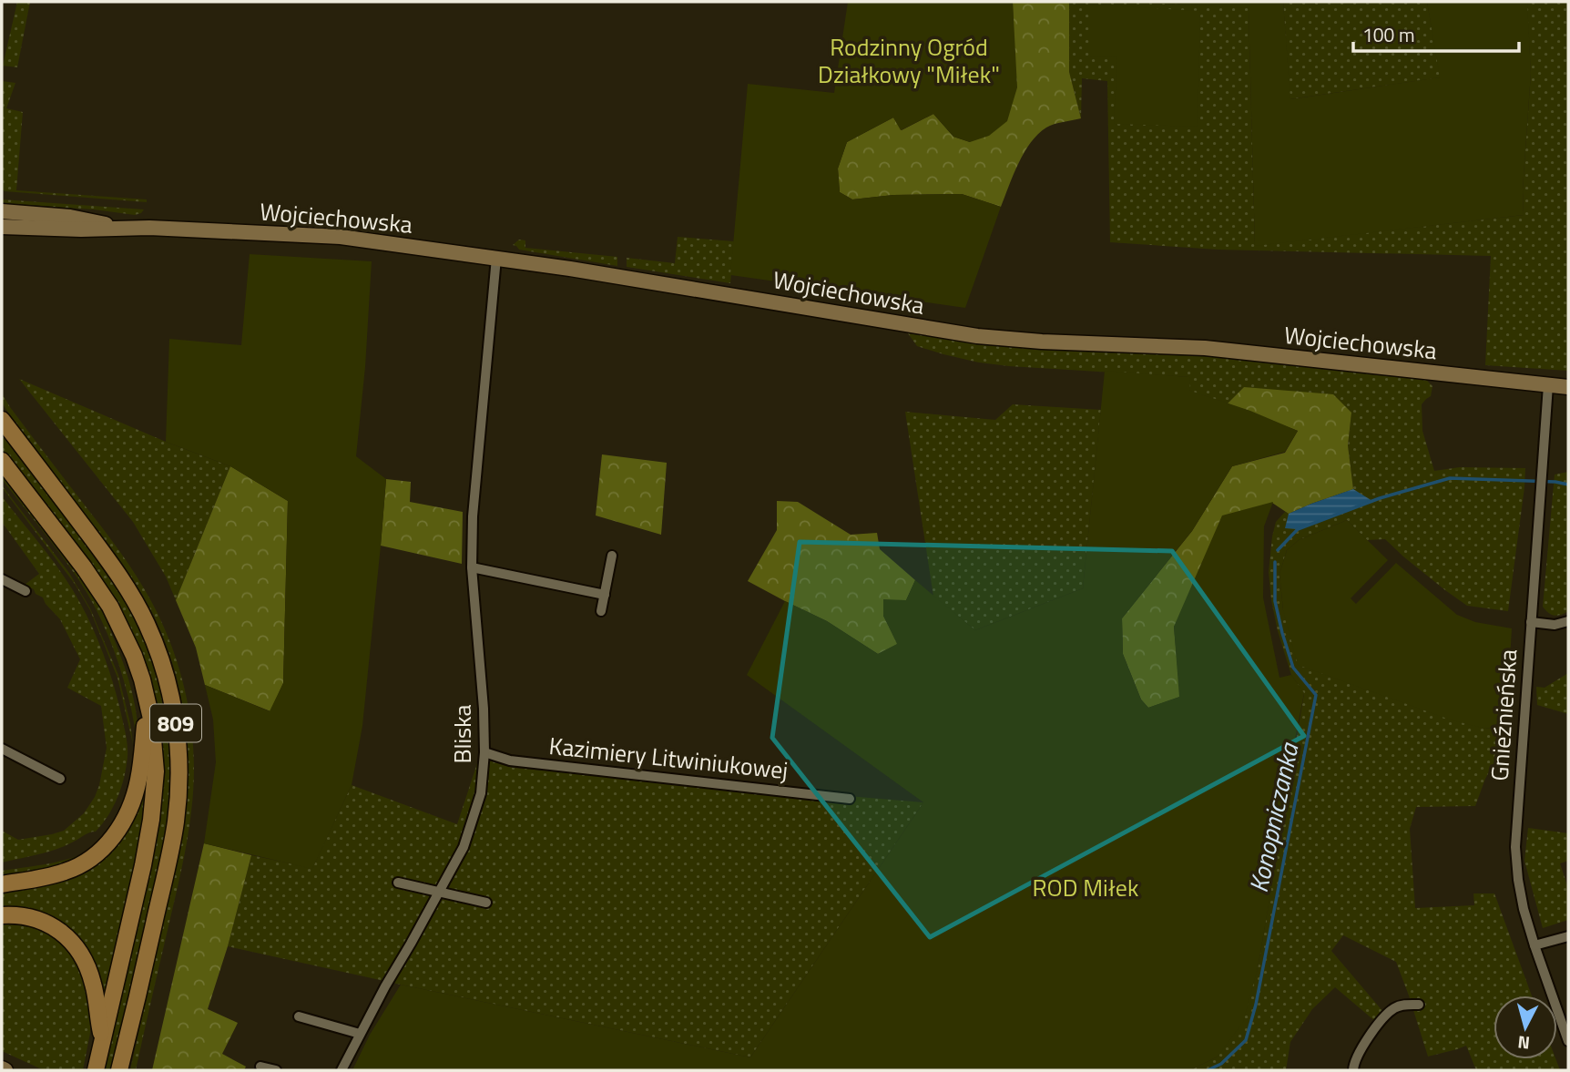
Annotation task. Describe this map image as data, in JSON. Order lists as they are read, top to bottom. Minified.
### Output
{"streets":{"main road":["809"],"street":["Wojciechowska","Gnieźnieńska","Bliska","Kazimiery Litwiniukowej"]},"crossings":[["Wojciechowska","Gnieźnieńska"],["Wojciechowska","Bliska"],["Bliska","Kazimiery Litwiniukowej"]],"water":["Konopniczanka"],"parks":["Rodzinny Ogród Działkowy \"Miłek\"","ROD Miłek"],"scale_bar":"100 m","north":"bottom"}
